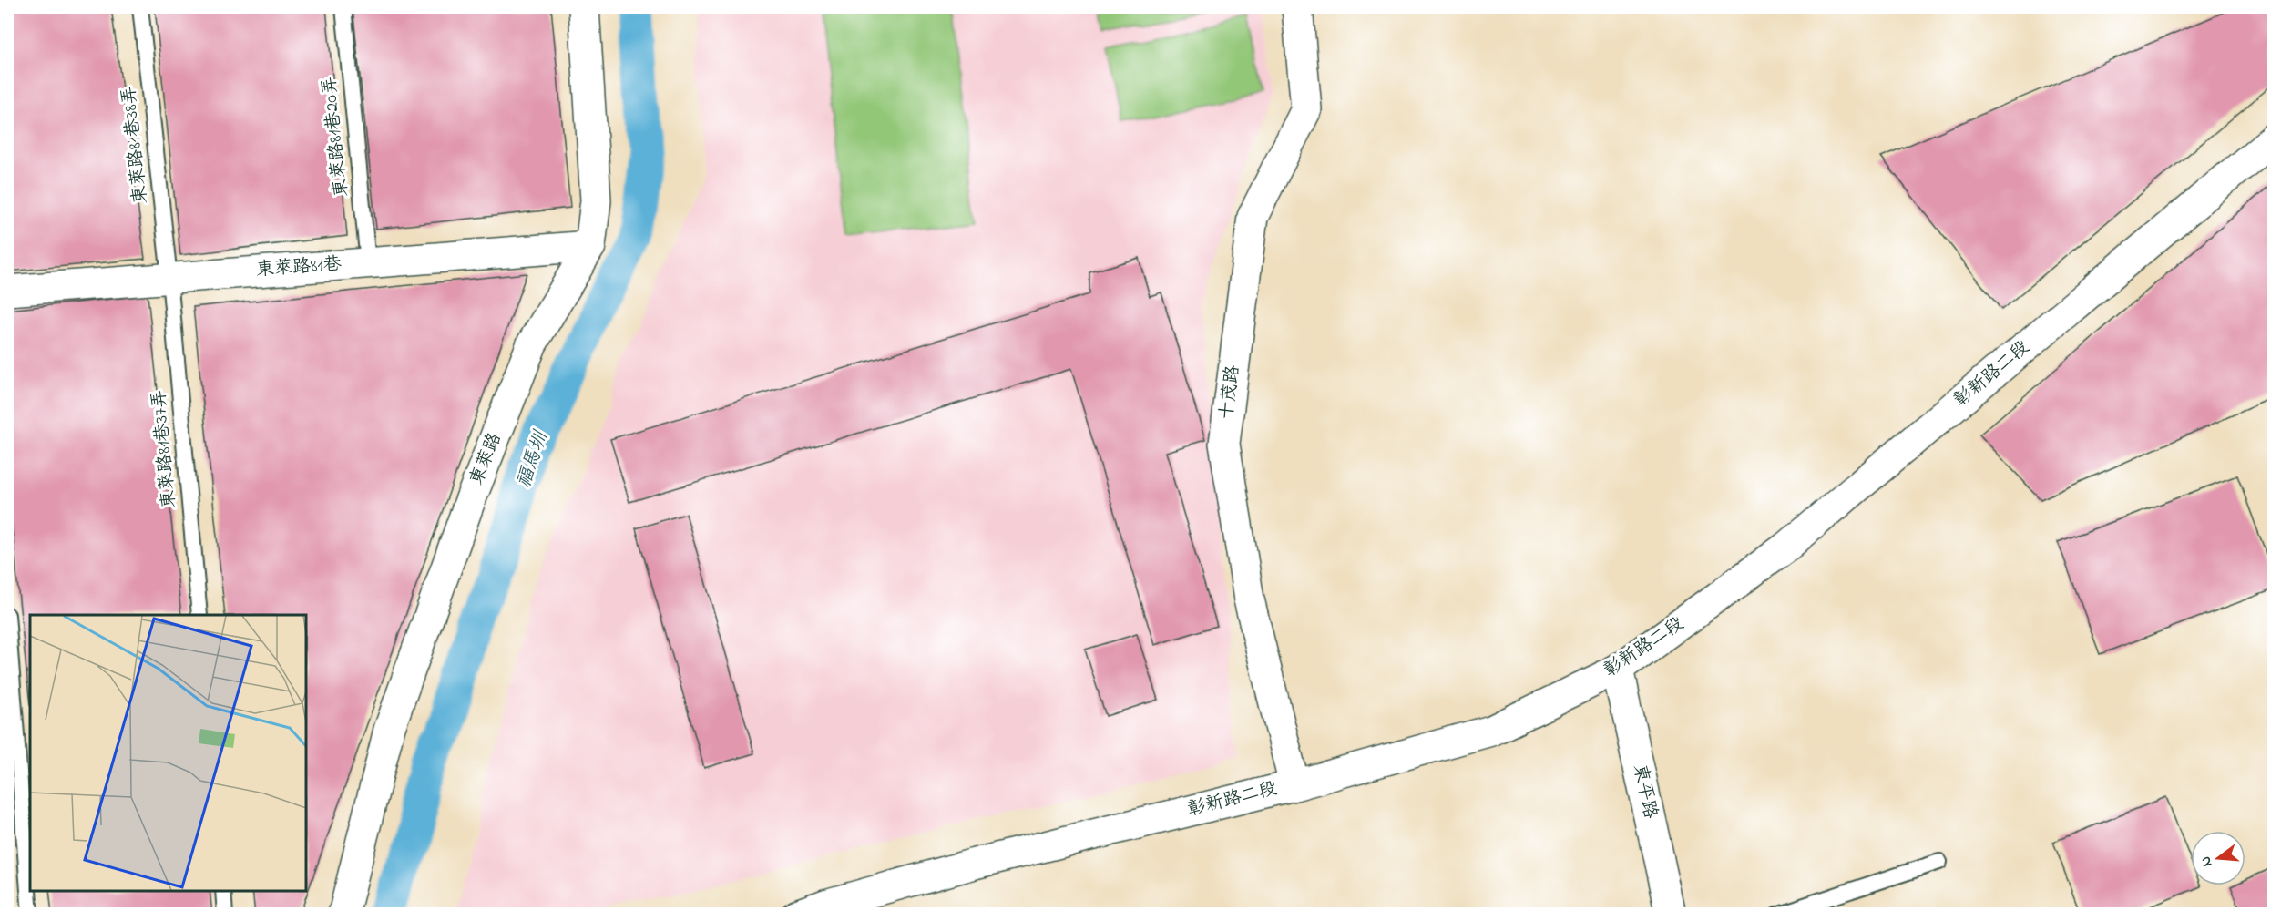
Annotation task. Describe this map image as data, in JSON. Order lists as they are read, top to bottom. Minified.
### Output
{"streets":{"street":["東萊路81巷","彰新路二段","十茂路","東萊路","東平路"],"lane":["東萊路81巷20弄","東萊路81巷38弄","東萊路81巷37弄"]},"crossings":[["東萊路81巷20弄","東萊路81巷"],["東萊路81巷38弄","東萊路81巷"],["東萊路81巷38弄","東萊路81巷37弄"],["東萊路81巷","東萊路81巷37弄"],["東萊路81巷","東萊路"],["彰新路二段","十茂路"],["彰新路二段","東平路"]],"water":["福馬圳"],"north":"left"}
